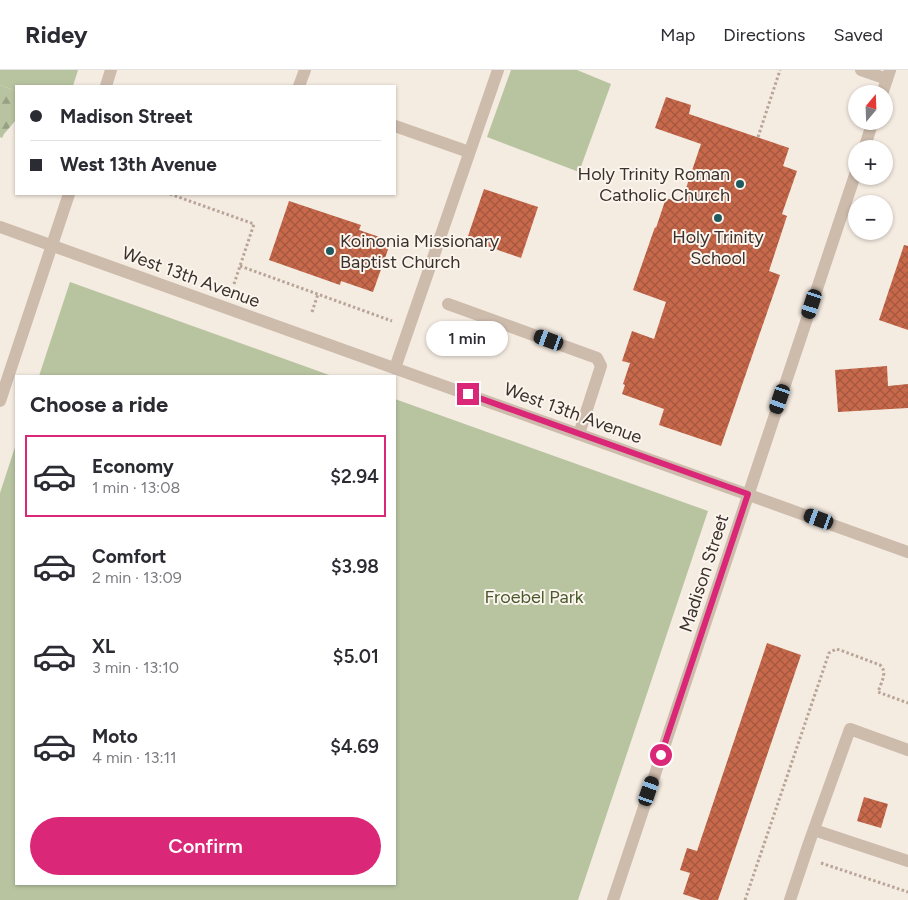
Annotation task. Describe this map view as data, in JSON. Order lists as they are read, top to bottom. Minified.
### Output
{"streets":{"street":["West 13th Avenue","Madison Street"]},"crossings":[["West 13th Avenue","Madison Street"]],"parks":["Froebel Park"],"places":["Holy Trinity Roman Catholic Church","Holy Trinity School","Koinonia Missionary Baptist Church"],"north":"top","page":{"header":"Ridey","nav":["Map","Directions","Saved"],"map_buttons":["+","−"],"banner":["Madison Street","West 13th Avenue"],"bubble":"1 min","heading":"Choose a ride","list":[{"name":"Economy","note":"1 min · 13:08","value":"$2.94"},{"name":"Comfort","note":"2 min · 13:09","value":"$3.98"},{"name":"XL","note":"3 min · 13:10","value":"$5.01"},{"name":"Moto","note":"4 min · 13:11","value":"$4.69"}],"buttons":"Confirm"}}
